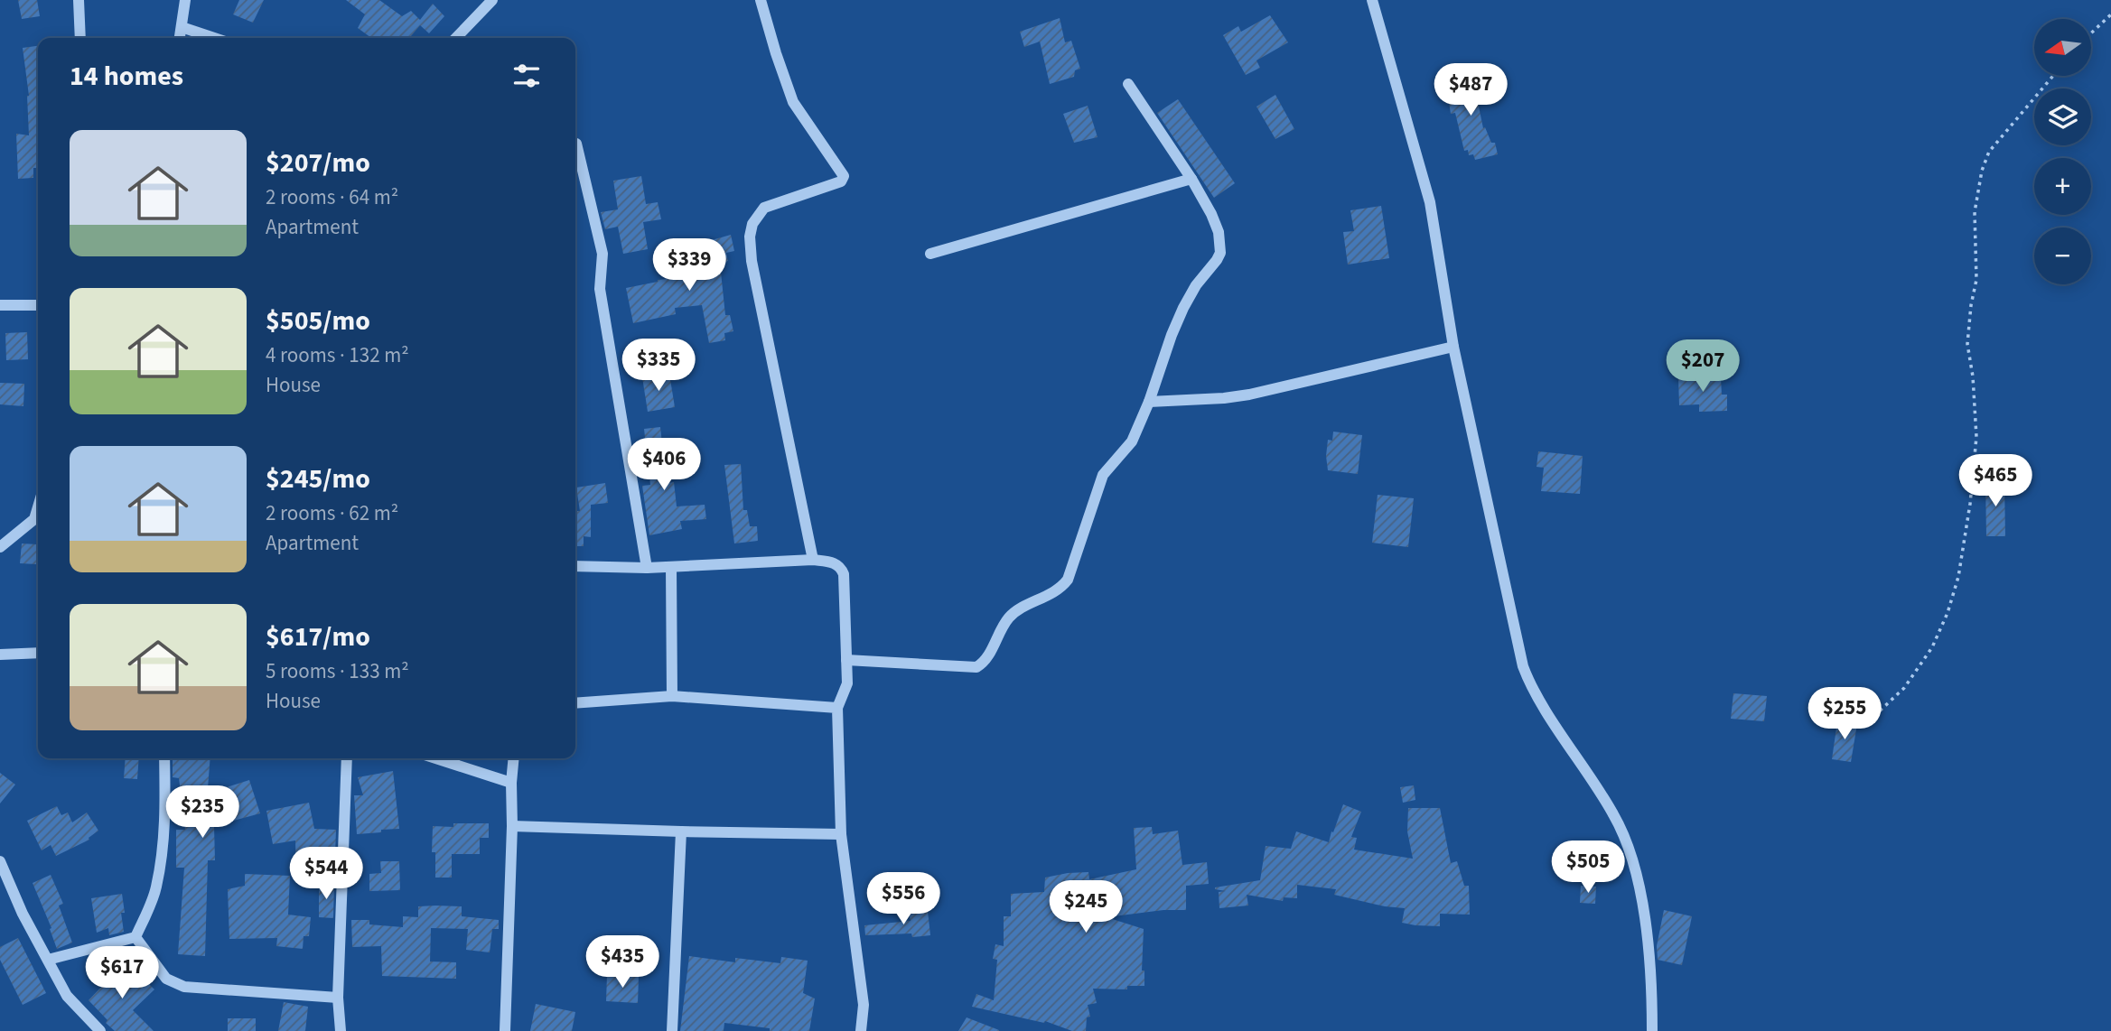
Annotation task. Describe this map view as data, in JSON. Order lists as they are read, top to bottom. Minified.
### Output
{"north":"left","page":{"map_buttons":["+","−"],"heading":"14 homes","price":["$487","$339","$335","$207","$406","$465","$255","$235","$505","$544","$556","$245","$435","$617"],"list":[{"name":"$207/mo","note":"2 rooms · 64 m² · Apartment"},{"name":"$505/mo","note":"4 rooms · 132 m² · House"},{"name":"$245/mo","note":"2 rooms · 62 m² · Apartment"},{"name":"$617/mo","note":"5 rooms · 133 m² · House"}]}}
